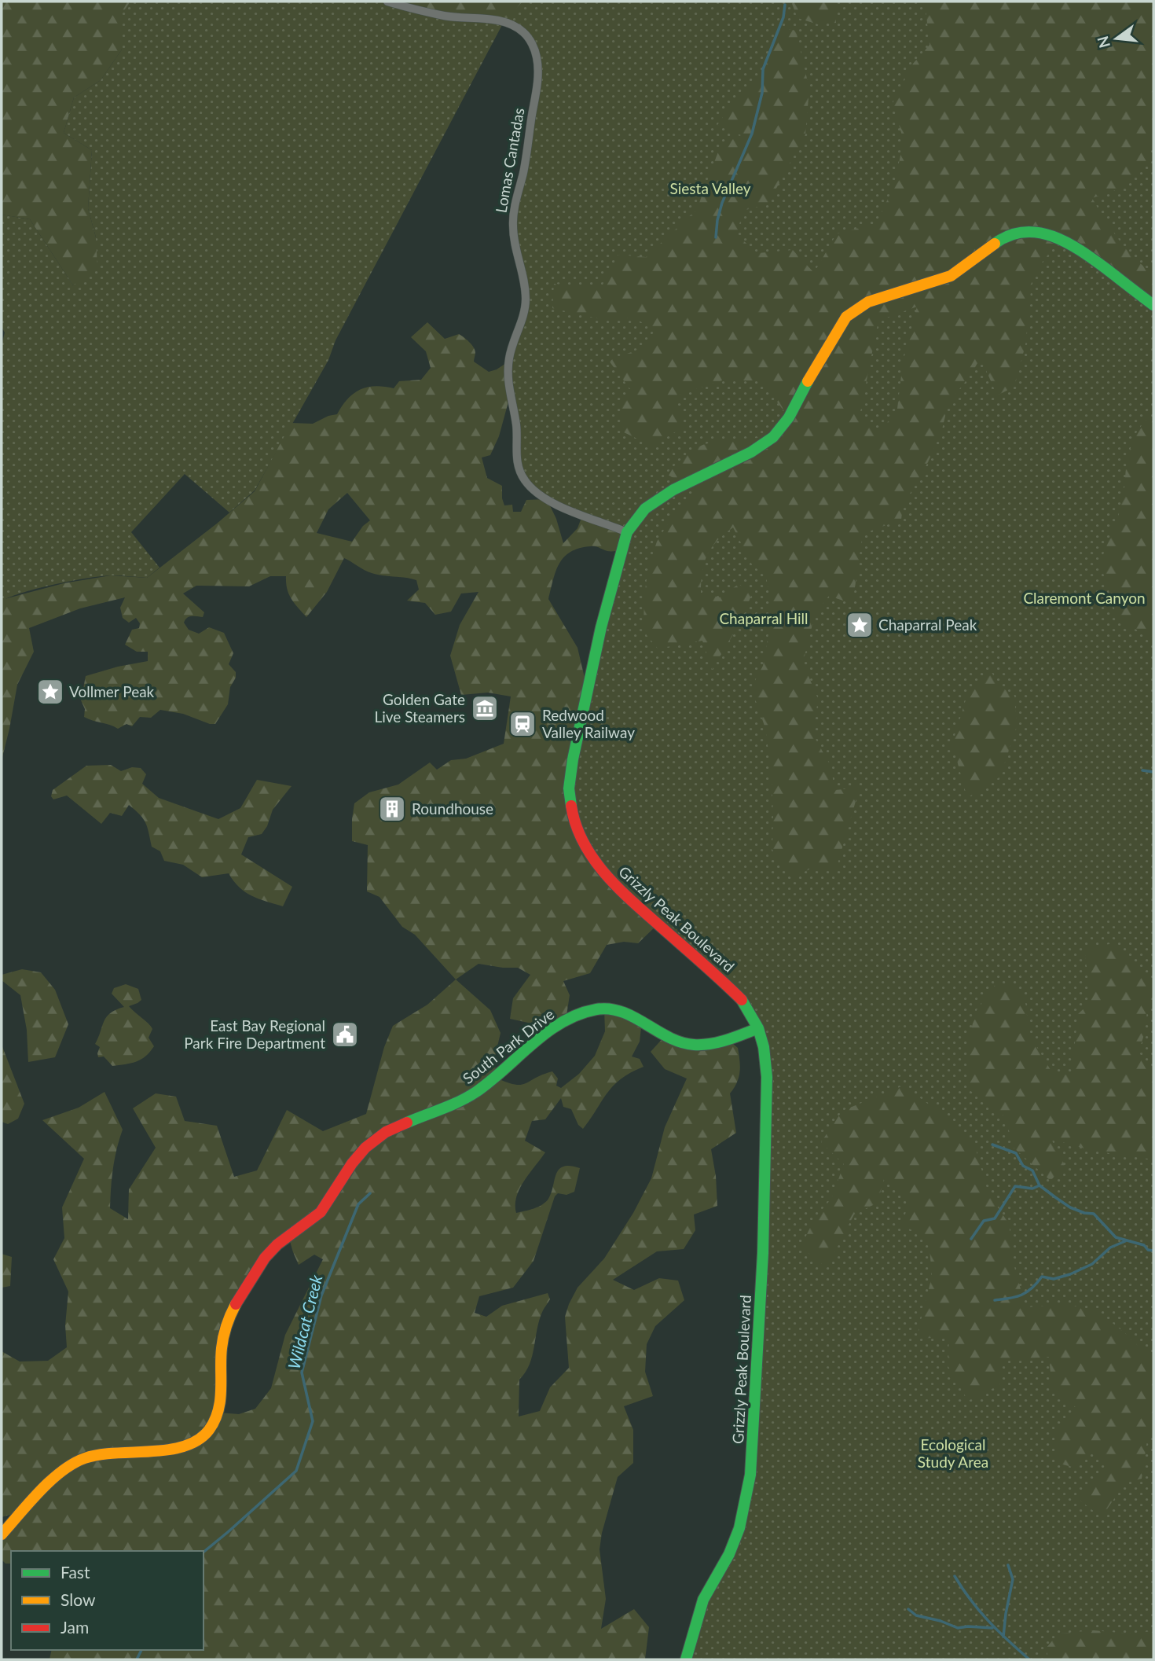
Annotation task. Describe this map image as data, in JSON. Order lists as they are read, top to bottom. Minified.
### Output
{"streets":{"street":["Lomas Cantadas","Grizzly Peak Boulevard","South Park Drive"]},"crossings":[["Lomas Cantadas","Grizzly Peak Boulevard"],["Grizzly Peak Boulevard","South Park Drive"]],"water":["Wildcat Creek"],"parks":["Siesta Valley","Claremont Canyon","Chaparral Hill","Ecological Study Area"],"places":{"place":["Chaparral Peak","Vollmer Peak"],"museum":["Golden Gate Live Steamers"],"station":["Redwood Valley Railway"],"building":["Roundhouse"],"public building":["East Bay Regional Park Fire Department"]},"legend":["Fast","Slow","Jam"],"north":"left"}
